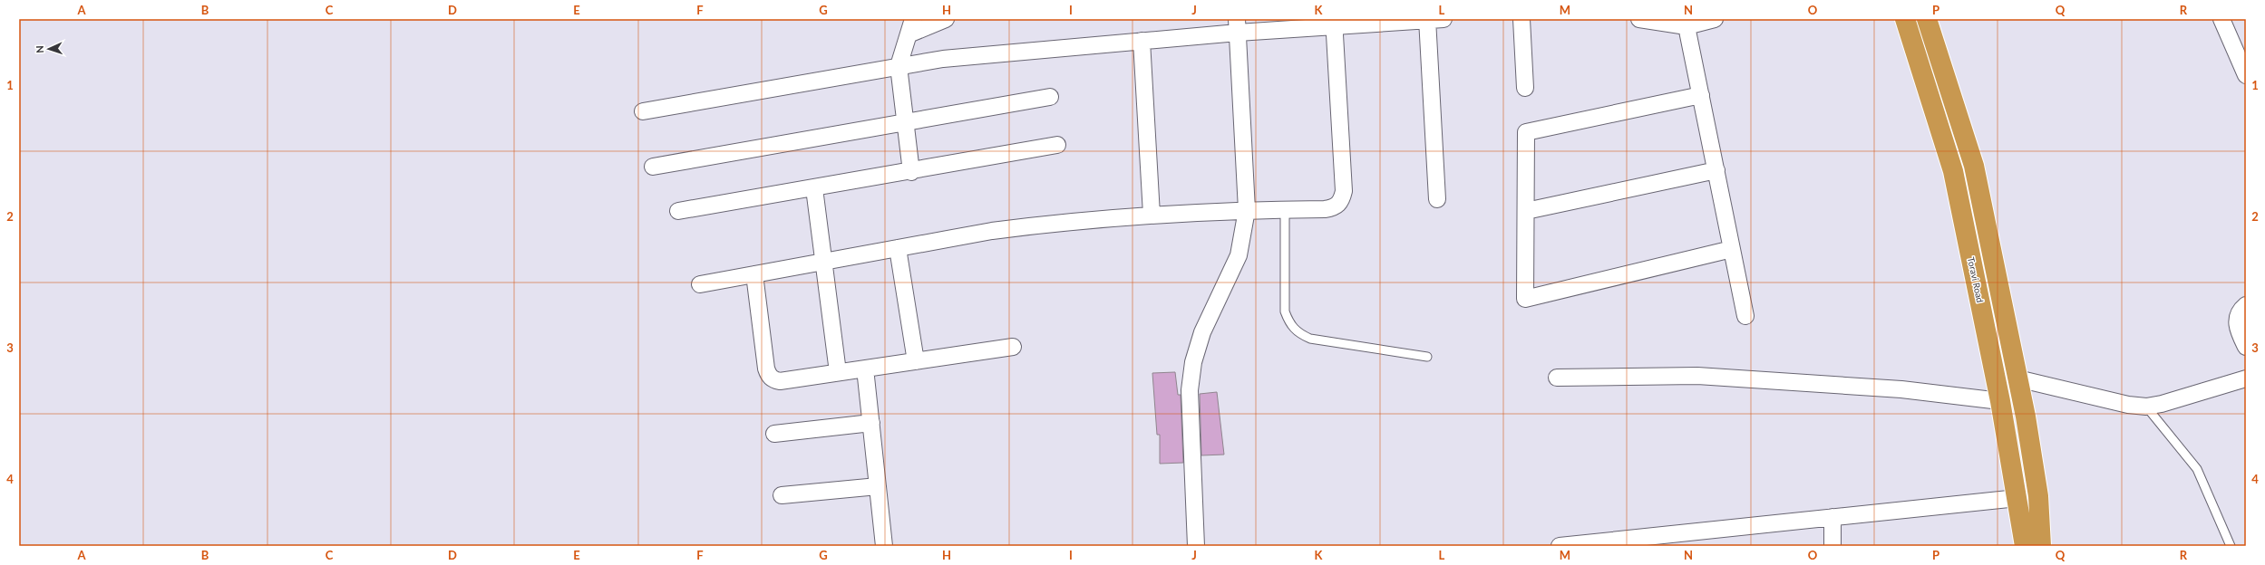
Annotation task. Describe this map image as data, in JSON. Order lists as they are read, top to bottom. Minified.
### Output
{"streets":{"highway":["Toravi Road"]},"north":"left","grid":{"columns":["A","B","C","D","E","F","G","H","I","J","K","L","M","N","O","P","Q","R"],"rows":["1","2","3","4"]}}
